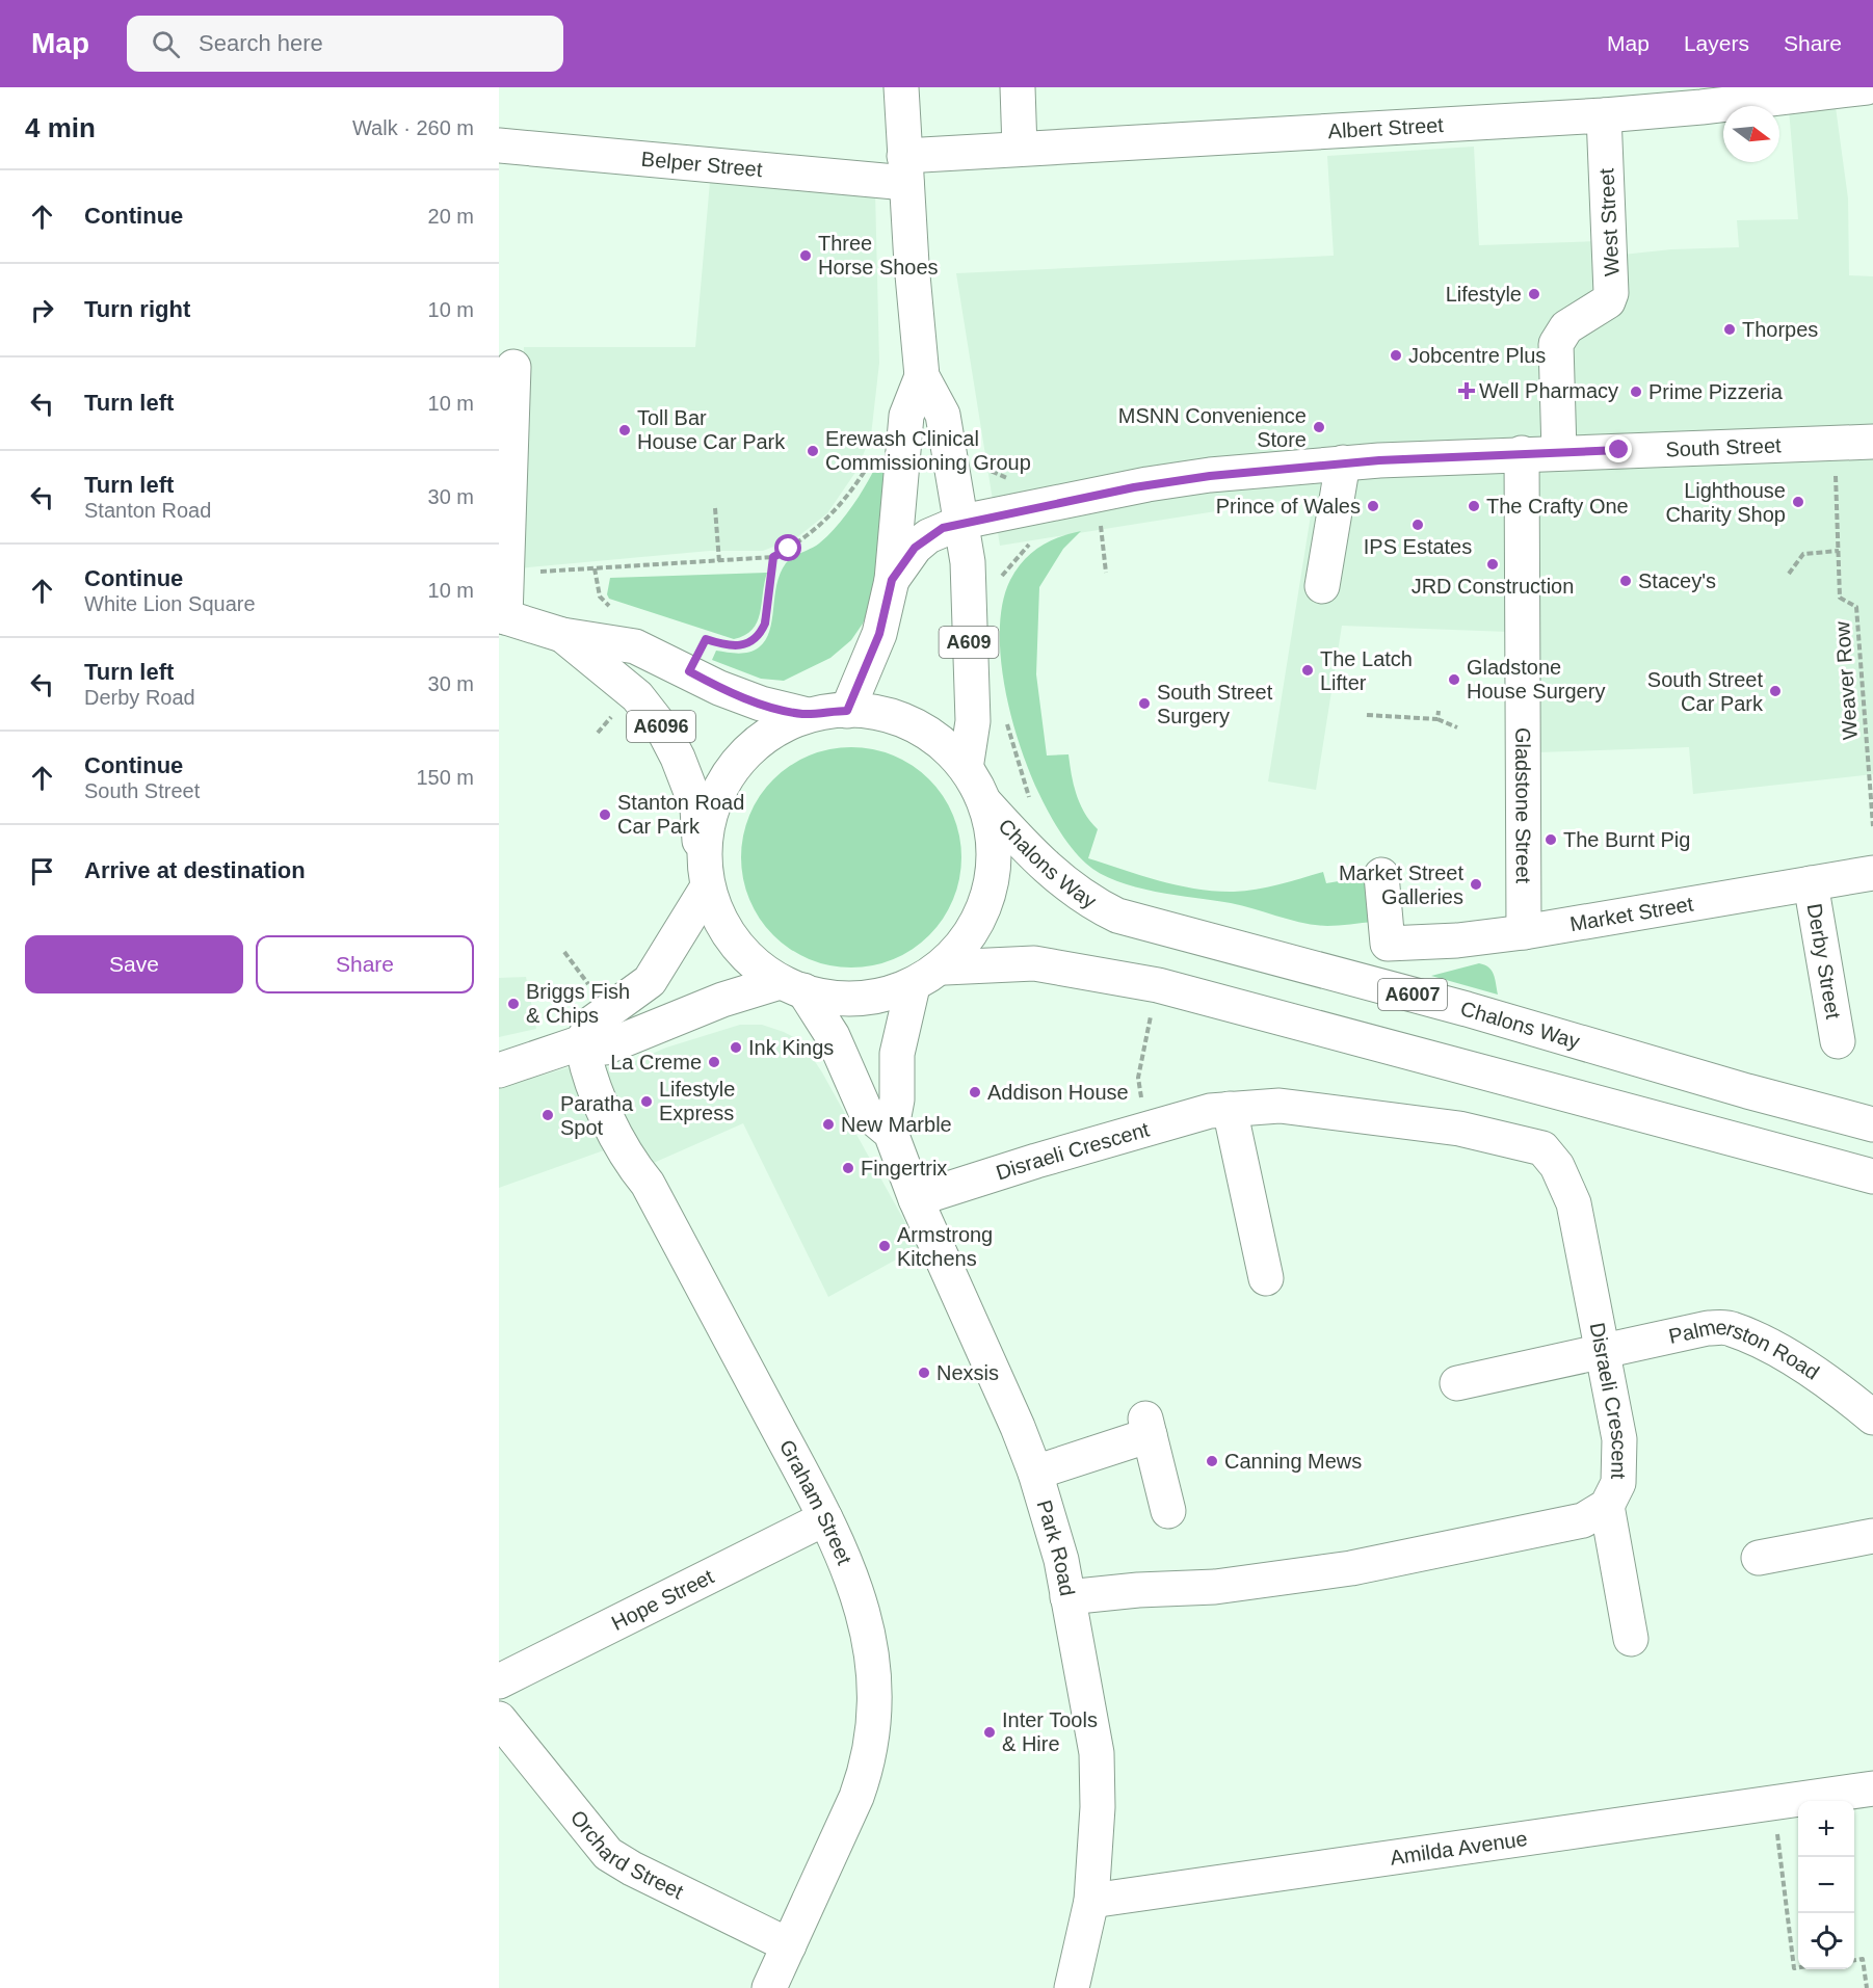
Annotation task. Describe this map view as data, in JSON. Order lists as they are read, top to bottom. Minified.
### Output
{"streets":{"street":["Albert Street","Belper Street","West Street","South Street","A609","A6096","Gladstone Street","Chalons Way","Market Street","Derby Street","A6007","Disraeli Crescent","Palmerston Road","Graham Street","Park Road","Hope Street","Amilda Avenue","Orchard Street"],"path":["Weaver Row"]},"crossings":[["Albert Street","Belper Street"],["Albert Street","West Street"],["Albert Street","A609"],["Belper Street","A609"],["West Street","South Street"],["South Street","A609"],["South Street","Gladstone Street"],["Gladstone Street","Market Street"],["Market Street","Derby Street"],["Disraeli Crescent","Palmerston Road"],["Disraeli Crescent","Park Road"],["Graham Street","Hope Street"],["Graham Street","Orchard Street"],["Park Road","Amilda Avenue"]],"places":{"other":["Three Horse Shoes","Lifestyle","Thorpes","Jobcentre Plus","Prime Pizzeria","MSNN Convenience Store","Toll Bar House Car Park","Erewash Clinical Commissioning Group","Lighthouse Charity Shop","Prince of Wales","The Crafty One","IPS Estates","JRD Construction","Stacey's","The Latch Lifter","Gladstone House Surgery","South Street Car Park","South Street Surgery","Stanton Road Car Park","The Burnt Pig","Market Street Galleries","Briggs Fish & Chips","Ink Kings","La Creme","Addison House","Lifestyle Express","Paratha Spot","New Marble","Fingertrix","Armstrong Kitchens","Nexsis","Canning Mews","Inter Tools & Hire"],"health":["Well Pharmacy"]},"north":"right","page":{"header":"Map","search":"Search here","nav":["Map","Layers","Share"],"heading":["4 min","Walk · 260 m"],"list":[["Continue","20 m"],["Turn right","10 m"],["Turn left","10 m"],["Turn left","Stanton Road","30 m"],["Continue","White Lion Square","10 m"],["Turn left","Derby Road","30 m"],["Continue","South Street","150 m"],"Arrive at destination"],"buttons":["Save","Share"],"map_buttons":["+","−"]}}
